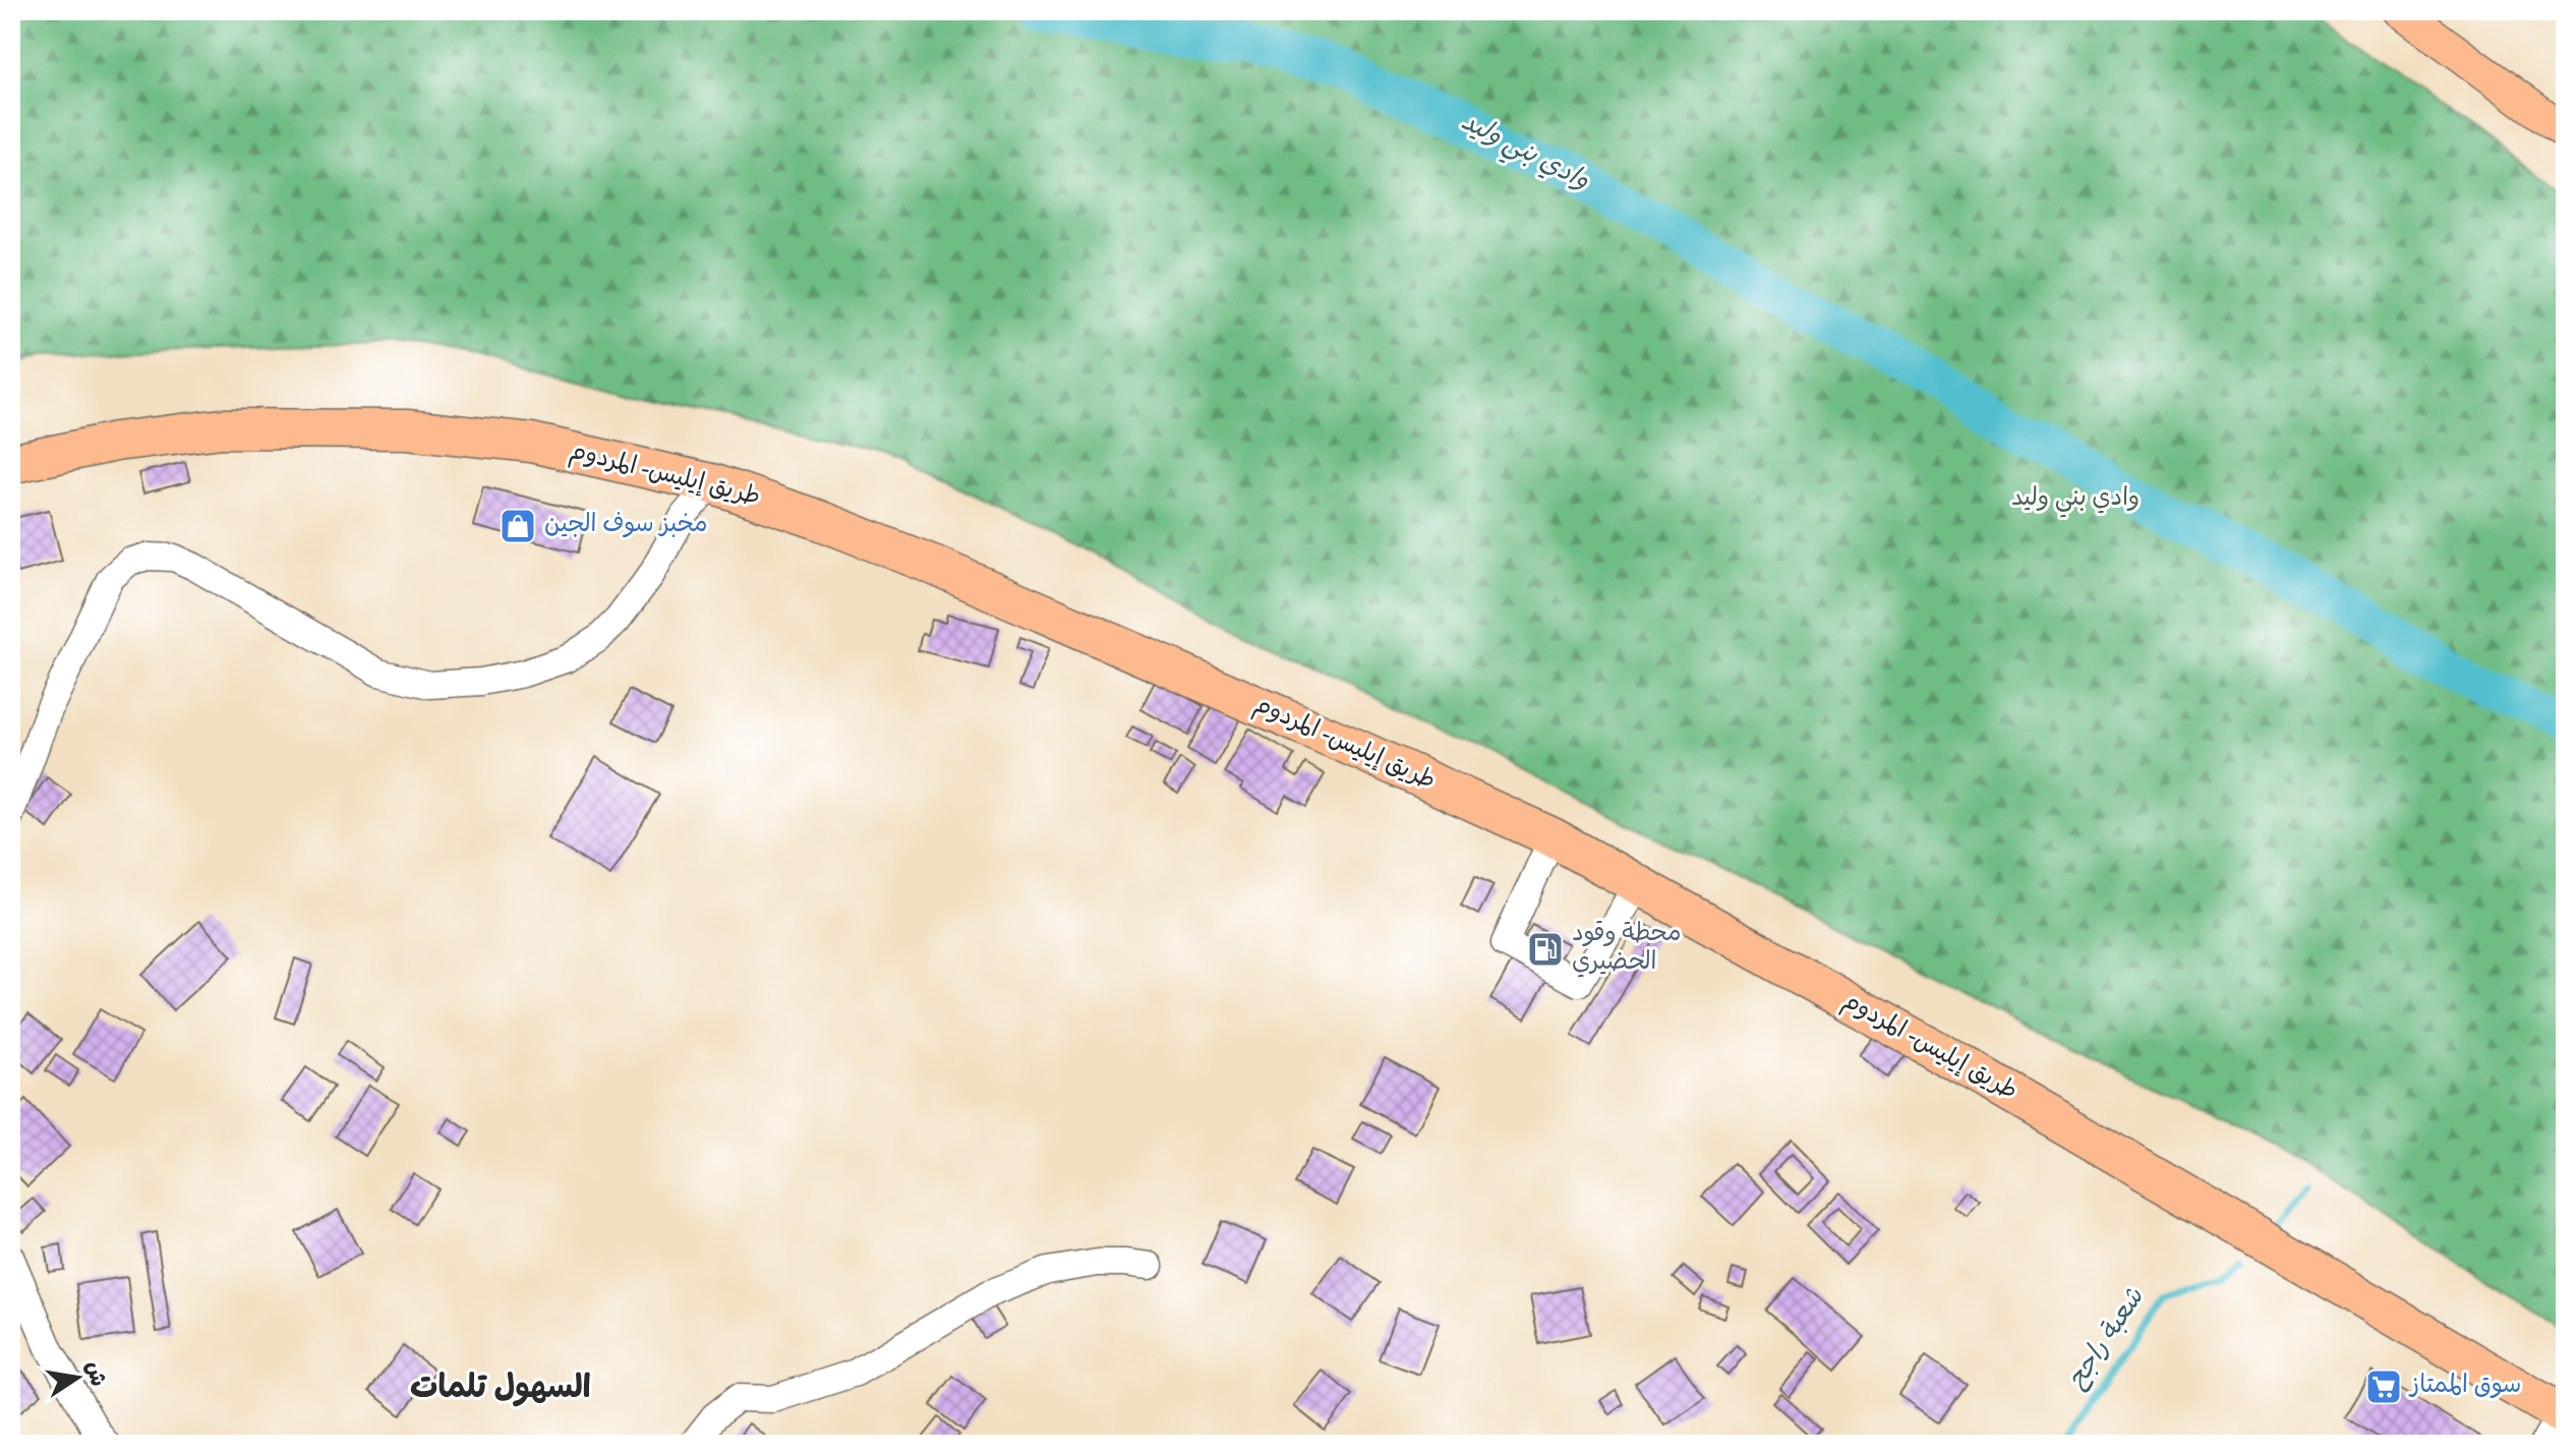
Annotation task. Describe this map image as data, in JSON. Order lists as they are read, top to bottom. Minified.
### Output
{"streets":{"highway":["طريق إيليس- المردوم"]},"districts":["السهول تلمات"],"water":["وادي بني وليد","شعبة راجح"],"parks":["وادي بني وليد"],"places":{"shop":["مخبز سوف الجين"],"fuel station":["محطة وقود الحضيري"],"supermarket":["سوق الممتاز"]},"north":"right"}
